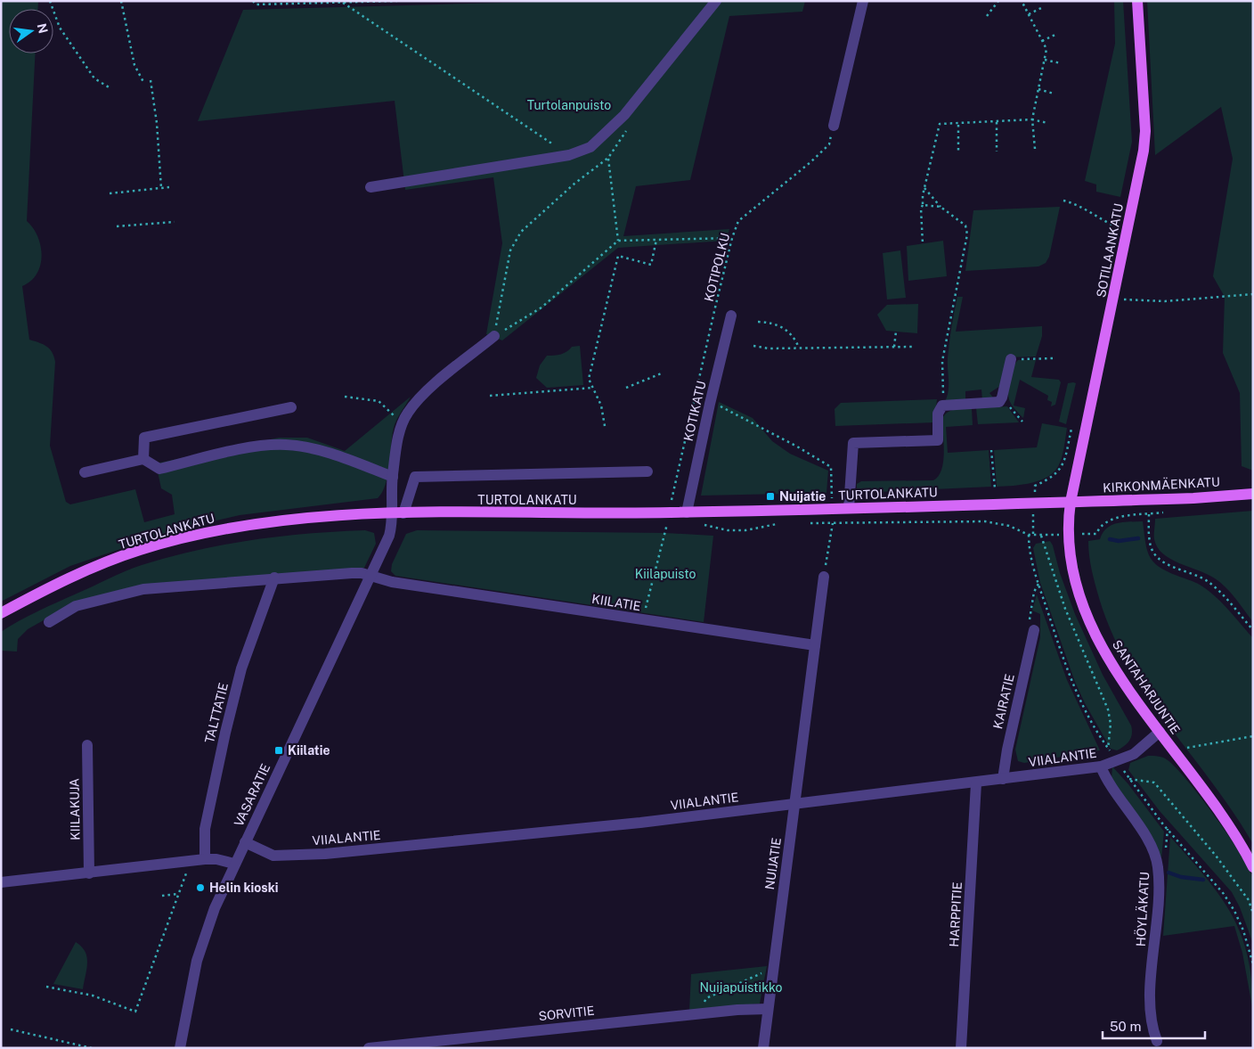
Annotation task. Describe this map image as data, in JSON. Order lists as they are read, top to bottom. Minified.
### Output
{"streets":{"main road":["SOTILAANKATU","KIRKONMÄENKATU","TURTOLANKATU","SANTAHARJUNTIE"],"street":["KOTIKATU","KIILATIE","KAIRATIE","TALTTATIE","VIIALANTIE","VASARATIE","KIILAKUJA","NUIJATIE","HÖYLÄKATU","HARPPITIE","SORVITIE"],"path":["KOTIPOLKU"]},"crossings":[["SOTILAANKATU","KIRKONMÄENKATU"],["SOTILAANKATU","TURTOLANKATU"],["SOTILAANKATU","SANTAHARJUNTIE"],["KOTIPOLKU","TURTOLANKATU"],["KOTIPOLKU","KIILATIE"],["KOTIKATU","TURTOLANKATU"],["KIRKONMÄENKATU","TURTOLANKATU"],["KIRKONMÄENKATU","SANTAHARJUNTIE"],["TURTOLANKATU","SANTAHARJUNTIE"],["TURTOLANKATU","VASARATIE"],["KIILATIE","TALTTATIE"],["KIILATIE","VASARATIE"],["KIILATIE","NUIJATIE"],["SANTAHARJUNTIE","VIIALANTIE"],["KAIRATIE","VIIALANTIE"],["VIIALANTIE","VASARATIE"],["VIIALANTIE","NUIJATIE"],["VIIALANTIE","HÖYLÄKATU"],["VIIALANTIE","HARPPITIE"],["NUIJATIE","SORVITIE"]],"parks":["Turtolanpuisto","Kiilapuisto","Nuijapuistikko"],"places":{"transit":["Nuijatie","Kiilatie"],"other":["Helin kioski"]},"scale_bar":"50 m","north":"right"}
